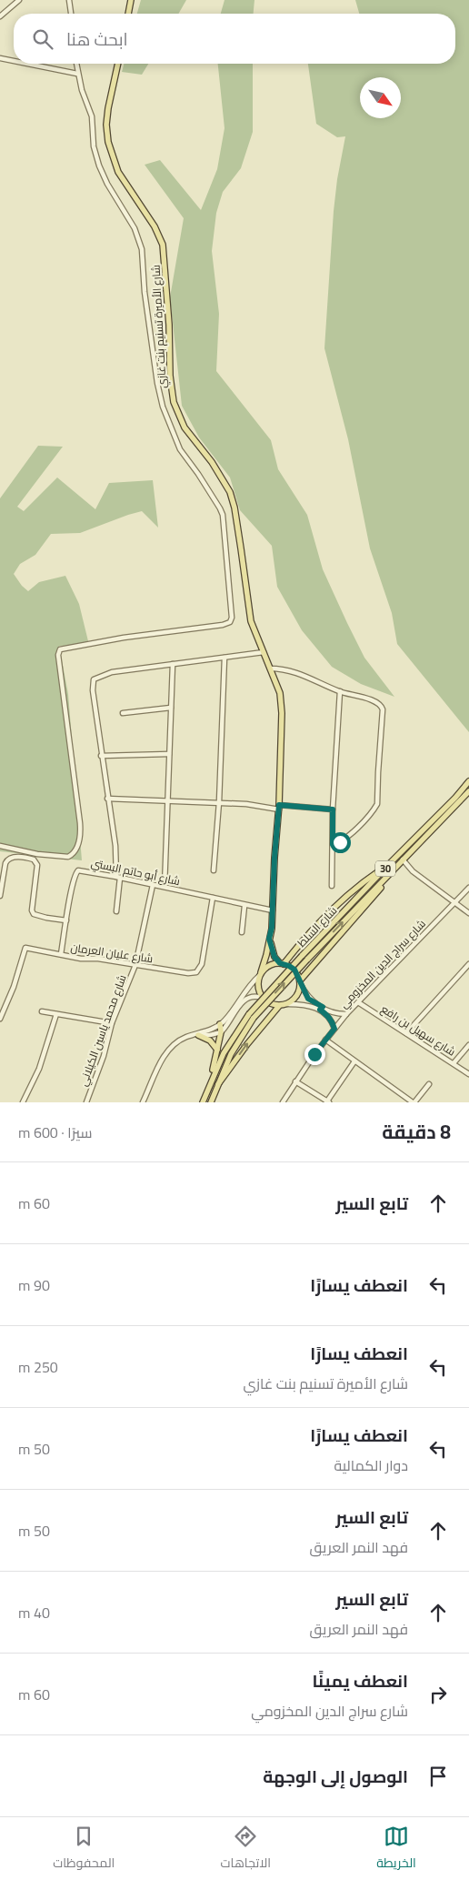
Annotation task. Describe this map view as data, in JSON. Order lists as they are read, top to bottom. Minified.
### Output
{"streets":{"main road":["شارع الأميرة تسنيم بنت غازي","30","شارع السلط"],"street":["شارع أبو حاتم البستي","شارع عليان العرمان","شارع سراج الدين المخزومي","شارع محمد ياسين الكيلاني","شارع سهيل بن رافع"]},"crossings":[["شارع الأميرة تسنيم بنت غازي","شارع أبو حاتم البستي"],["شارع أبو حاتم البستي","شارع عليان العرمان"],["شارع أبو حاتم البستي","شارع محمد ياسين الكيلاني"],["شارع عليان العرمان","شارع محمد ياسين الكيلاني"],["شارع سراج الدين المخزومي","شارع سهيل بن رافع"]],"north":"bottom right","page":{"search":"ابحث هنا","heading":["8 دقيقة","سيرًا · 600 m"],"list":[["تابع السير","60 m"],["انعطف يسارًا","90 m"],["انعطف يسارًا","شارع الأميرة تسنيم بنت غازي","250 m"],["انعطف يسارًا","دوار الكمالية","50 m"],["تابع السير","فهد النمر العريق","50 m"],["تابع السير","فهد النمر العريق","40 m"],["انعطف يمينًا","شارع سراج الدين المخزومي","60 m"],"الوصول إلى الوجهة"],"nav":["الخريطة","الاتجاهات","المحفوظات"]}}
